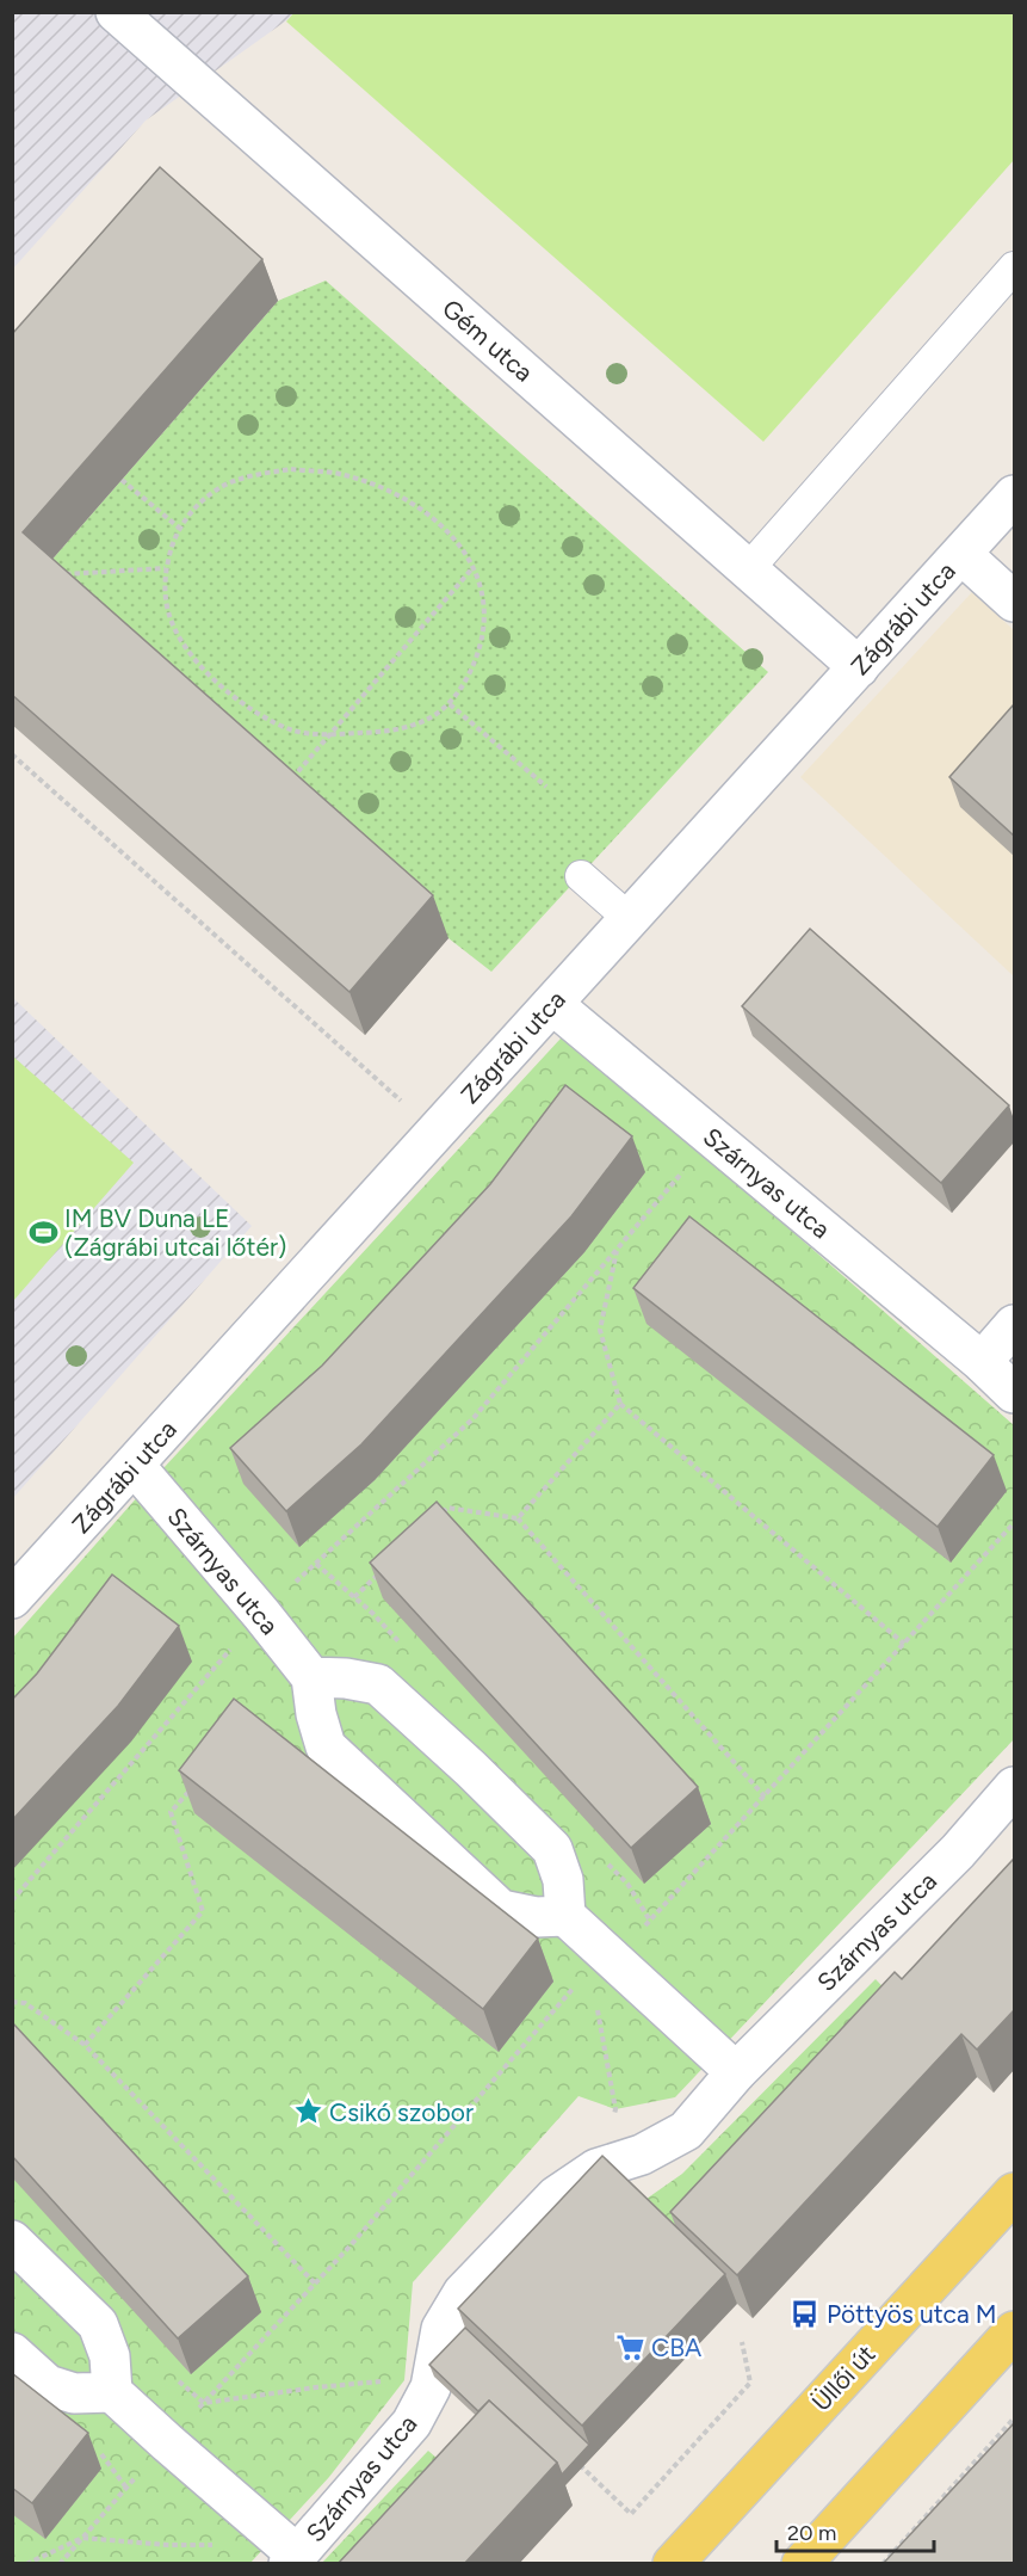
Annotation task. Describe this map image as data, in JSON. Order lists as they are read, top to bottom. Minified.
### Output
{"streets":{"main road":["Üllői út"],"street":["Gém utca","Zágrábi utca","Szárnyas utca"]},"crossings":[["Gém utca","Zágrábi utca"],["Zágrábi utca","Szárnyas utca"]],"places":{"sports":["IM BV Duna LE (Zágrábi utcai lőtér)"],"place":["Csikó szobor"],"bus stop":["Pöttyös utca M"],"supermarket":["CBA"]},"scale_bar":"20 m"}
